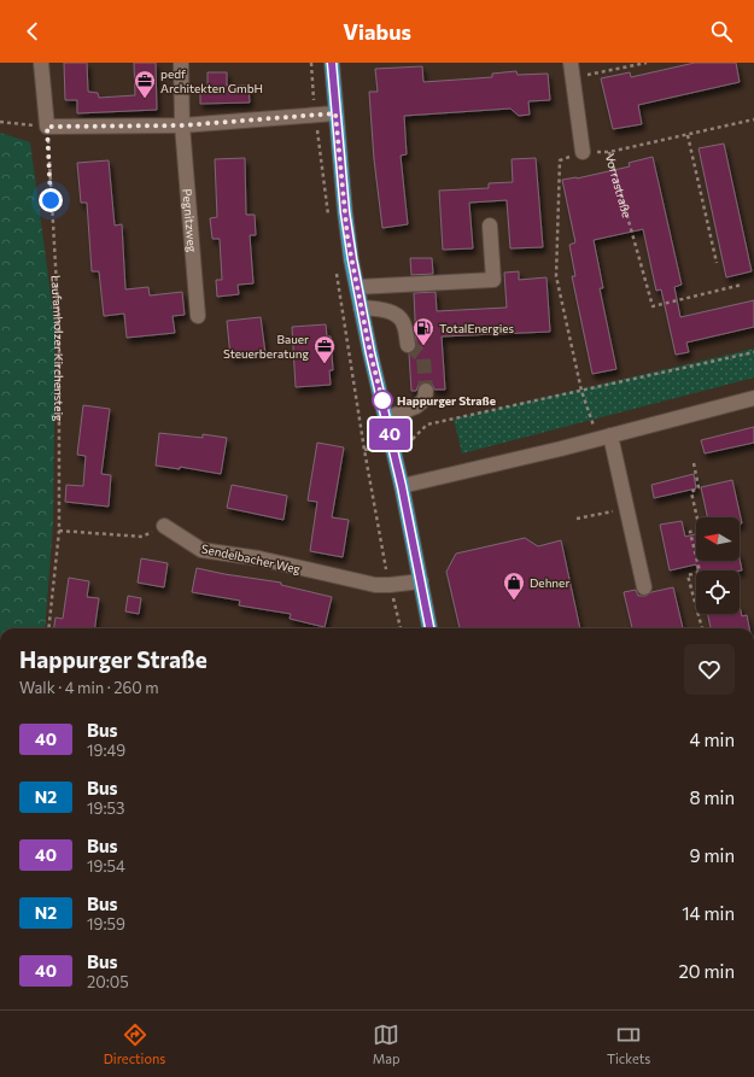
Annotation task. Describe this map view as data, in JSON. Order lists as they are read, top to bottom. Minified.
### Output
{"streets":{"street":["Pegnitzweg","Sendelbacher Weg"],"path":["Vorrastraße","Laufamholzer Kirchensteig"]},"places":{"office":["pedf Architekten GmbH","Bauer Steuerberatung"],"fuel station":["TotalEnergies"],"other":["Happurger Straße"],"shop":["Dehner"]},"lines":["bus line 40"],"north":"left","page":{"header":"Viabus","on_map":"40","heading":["Happurger Straße","Walk · 4 min · 260 m"],"list":[{"mark":"40","name":"Bus","note":"19:49","value":"4 min"},{"mark":"N2","name":"Bus","note":"19:53","value":"8 min"},{"mark":"40","name":"Bus","note":"19:54","value":"9 min"},{"mark":"N2","name":"Bus","note":"19:59","value":"14 min"},{"mark":"40","name":"Bus","note":"20:05","value":"20 min"}],"tabs":["Directions","Map","Tickets"]}}
